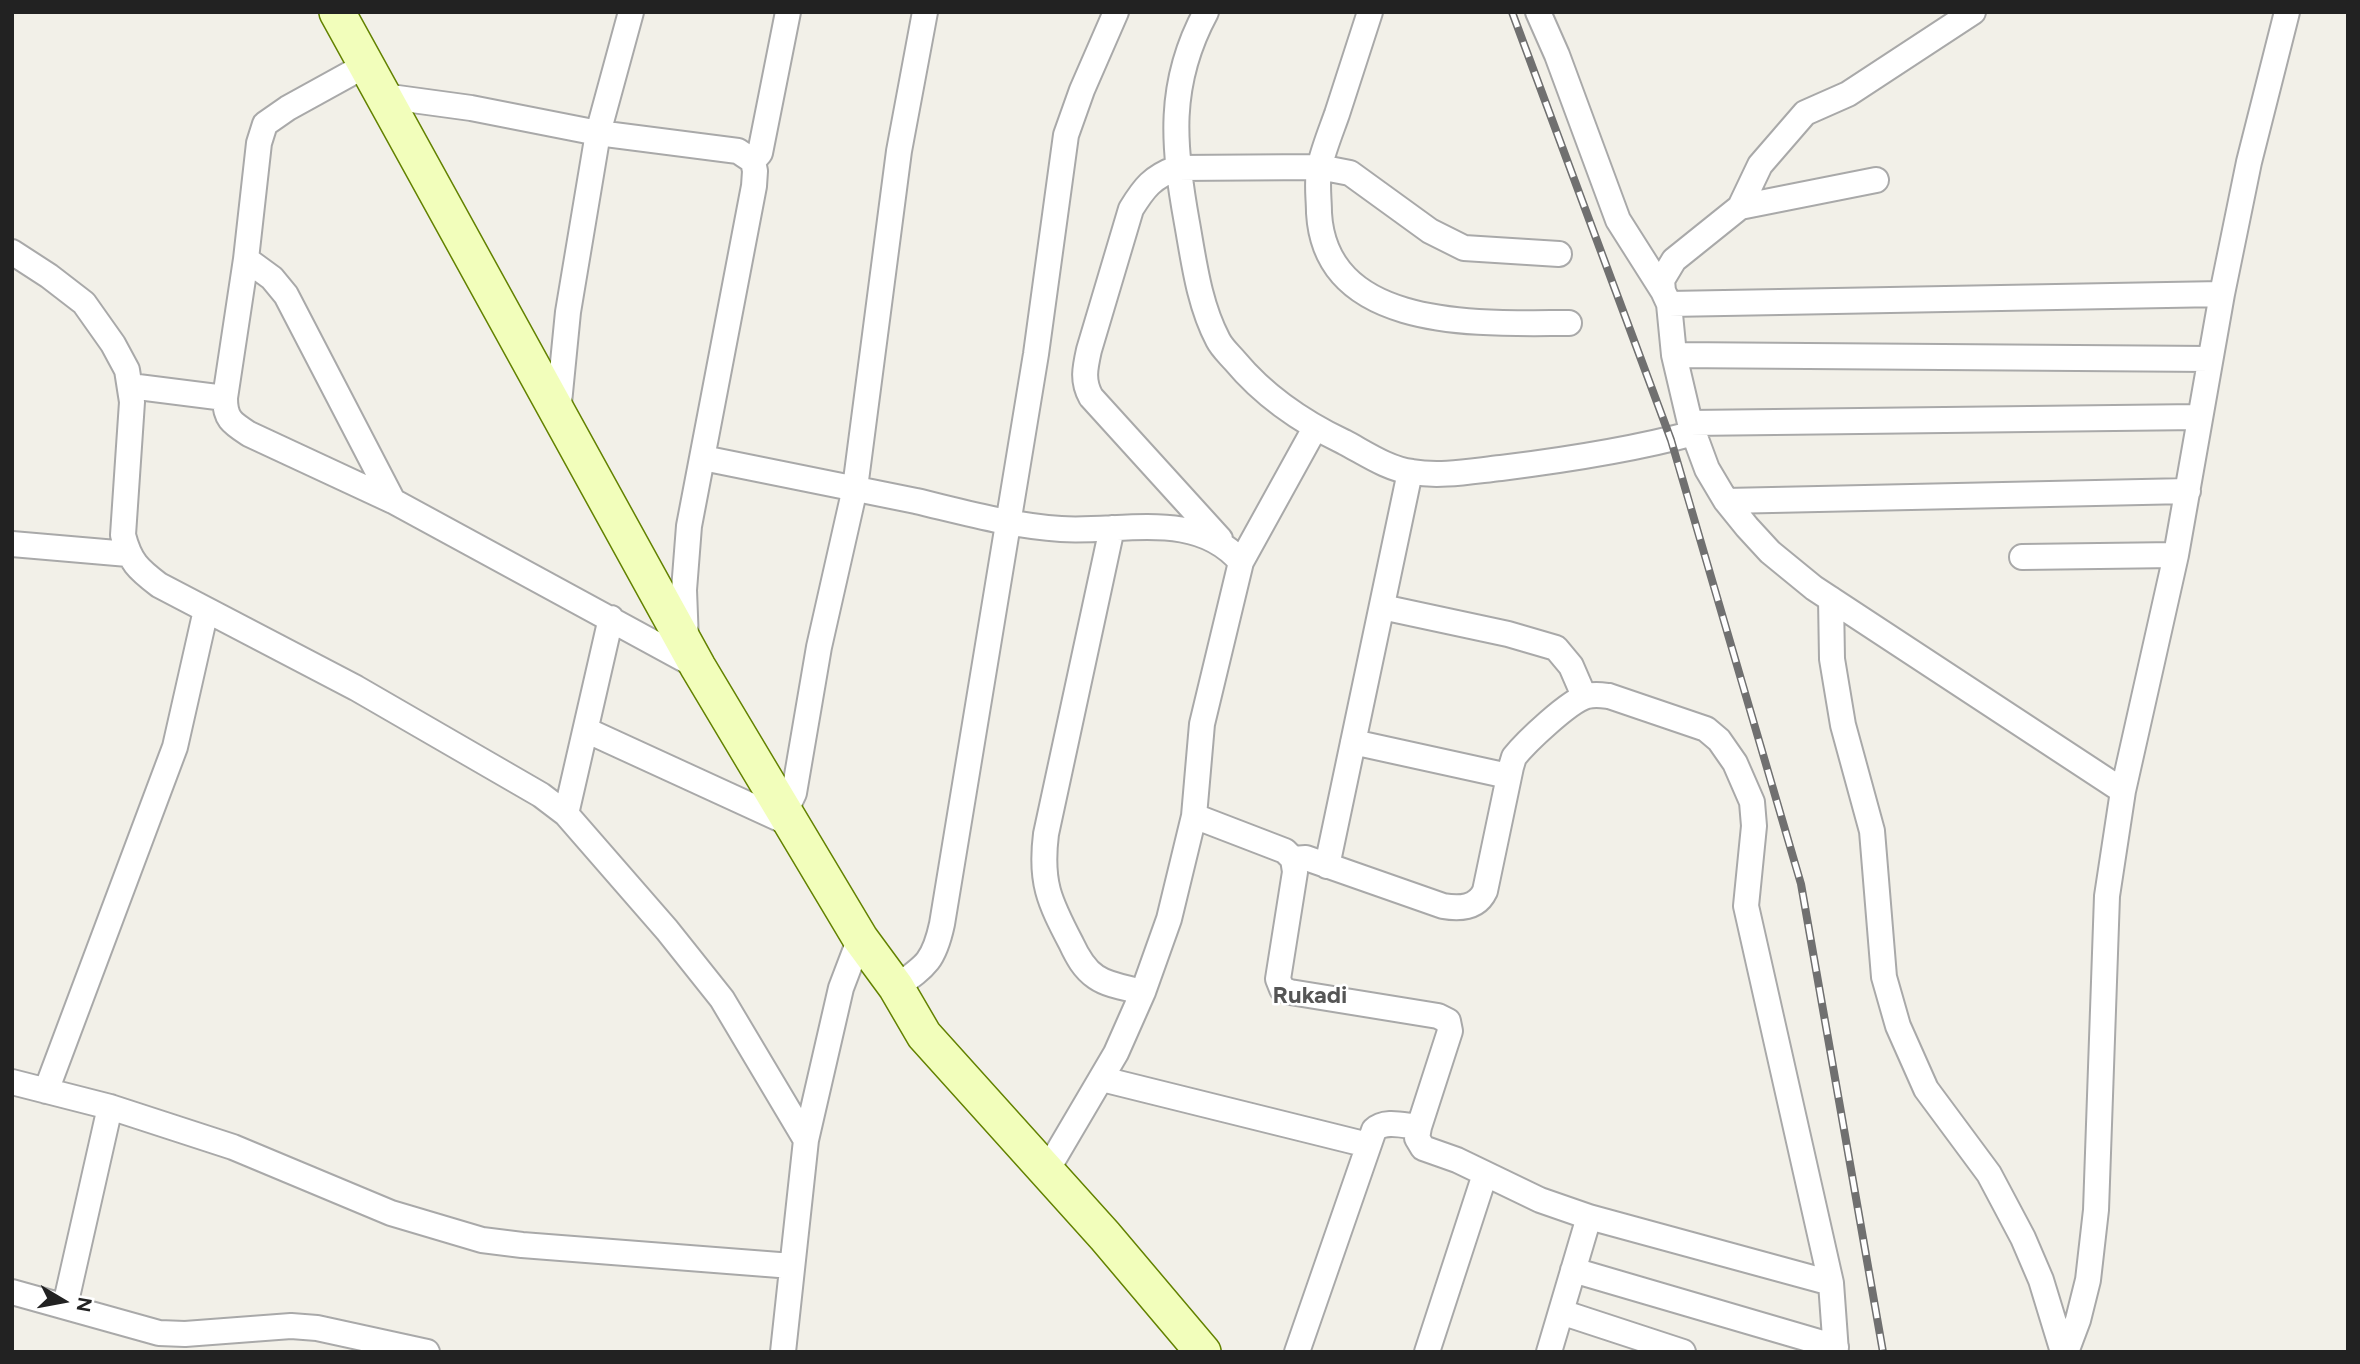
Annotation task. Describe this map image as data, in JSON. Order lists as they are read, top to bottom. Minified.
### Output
{"districts":["Rukadi"],"north":"right"}
